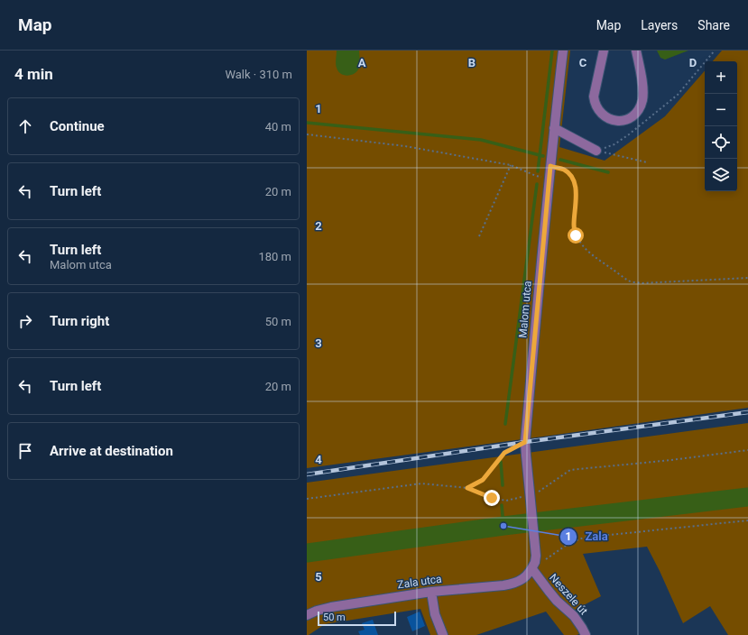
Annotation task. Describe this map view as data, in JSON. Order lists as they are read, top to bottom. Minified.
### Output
{"streets":{"street":["Malom utca","Zala utca","Neszele út"]},"crossings":[["Malom utca","Zala utca"],["Malom utca","Neszele út"],["Zala utca","Neszele út"]],"places":["Zala"],"scale_bar":"50 m","page":{"header":"Map","nav":["Map","Layers","Share"],"heading":["4 min","Walk · 310 m"],"map_buttons":["+","−"],"list":[["Continue","40 m"],["Turn left","20 m"],["Turn left","Malom utca","180 m"],["Turn right","50 m"],["Turn left","20 m"],"Arrive at destination"],"scale":"50 m"},"grid":{"columns":["A","B","C","D"],"rows":["1","2","3","4","5"]}}
